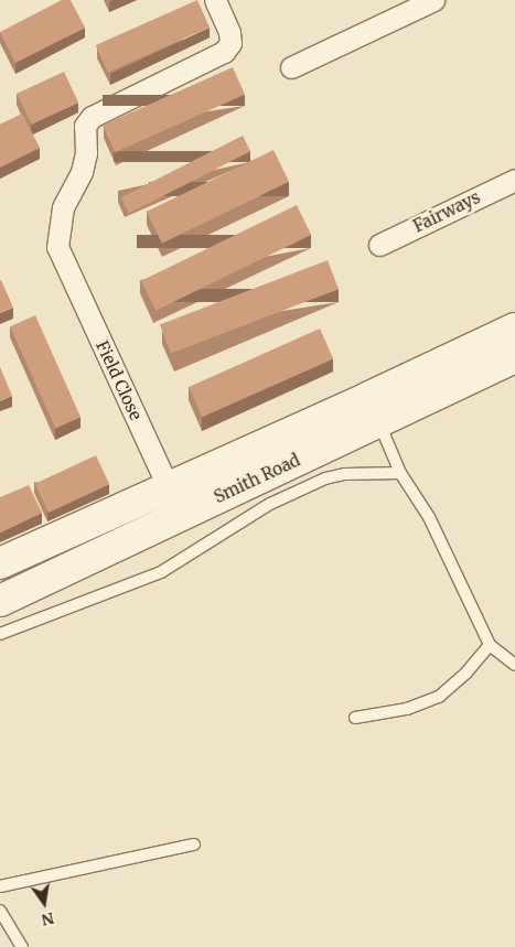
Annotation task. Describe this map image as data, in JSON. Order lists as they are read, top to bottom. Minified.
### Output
{"streets":{"main road":["Smith Road"],"street":["Fairways","Field Close"]},"crossings":[["Field Close","Smith Road"]],"north":"bottom"}
